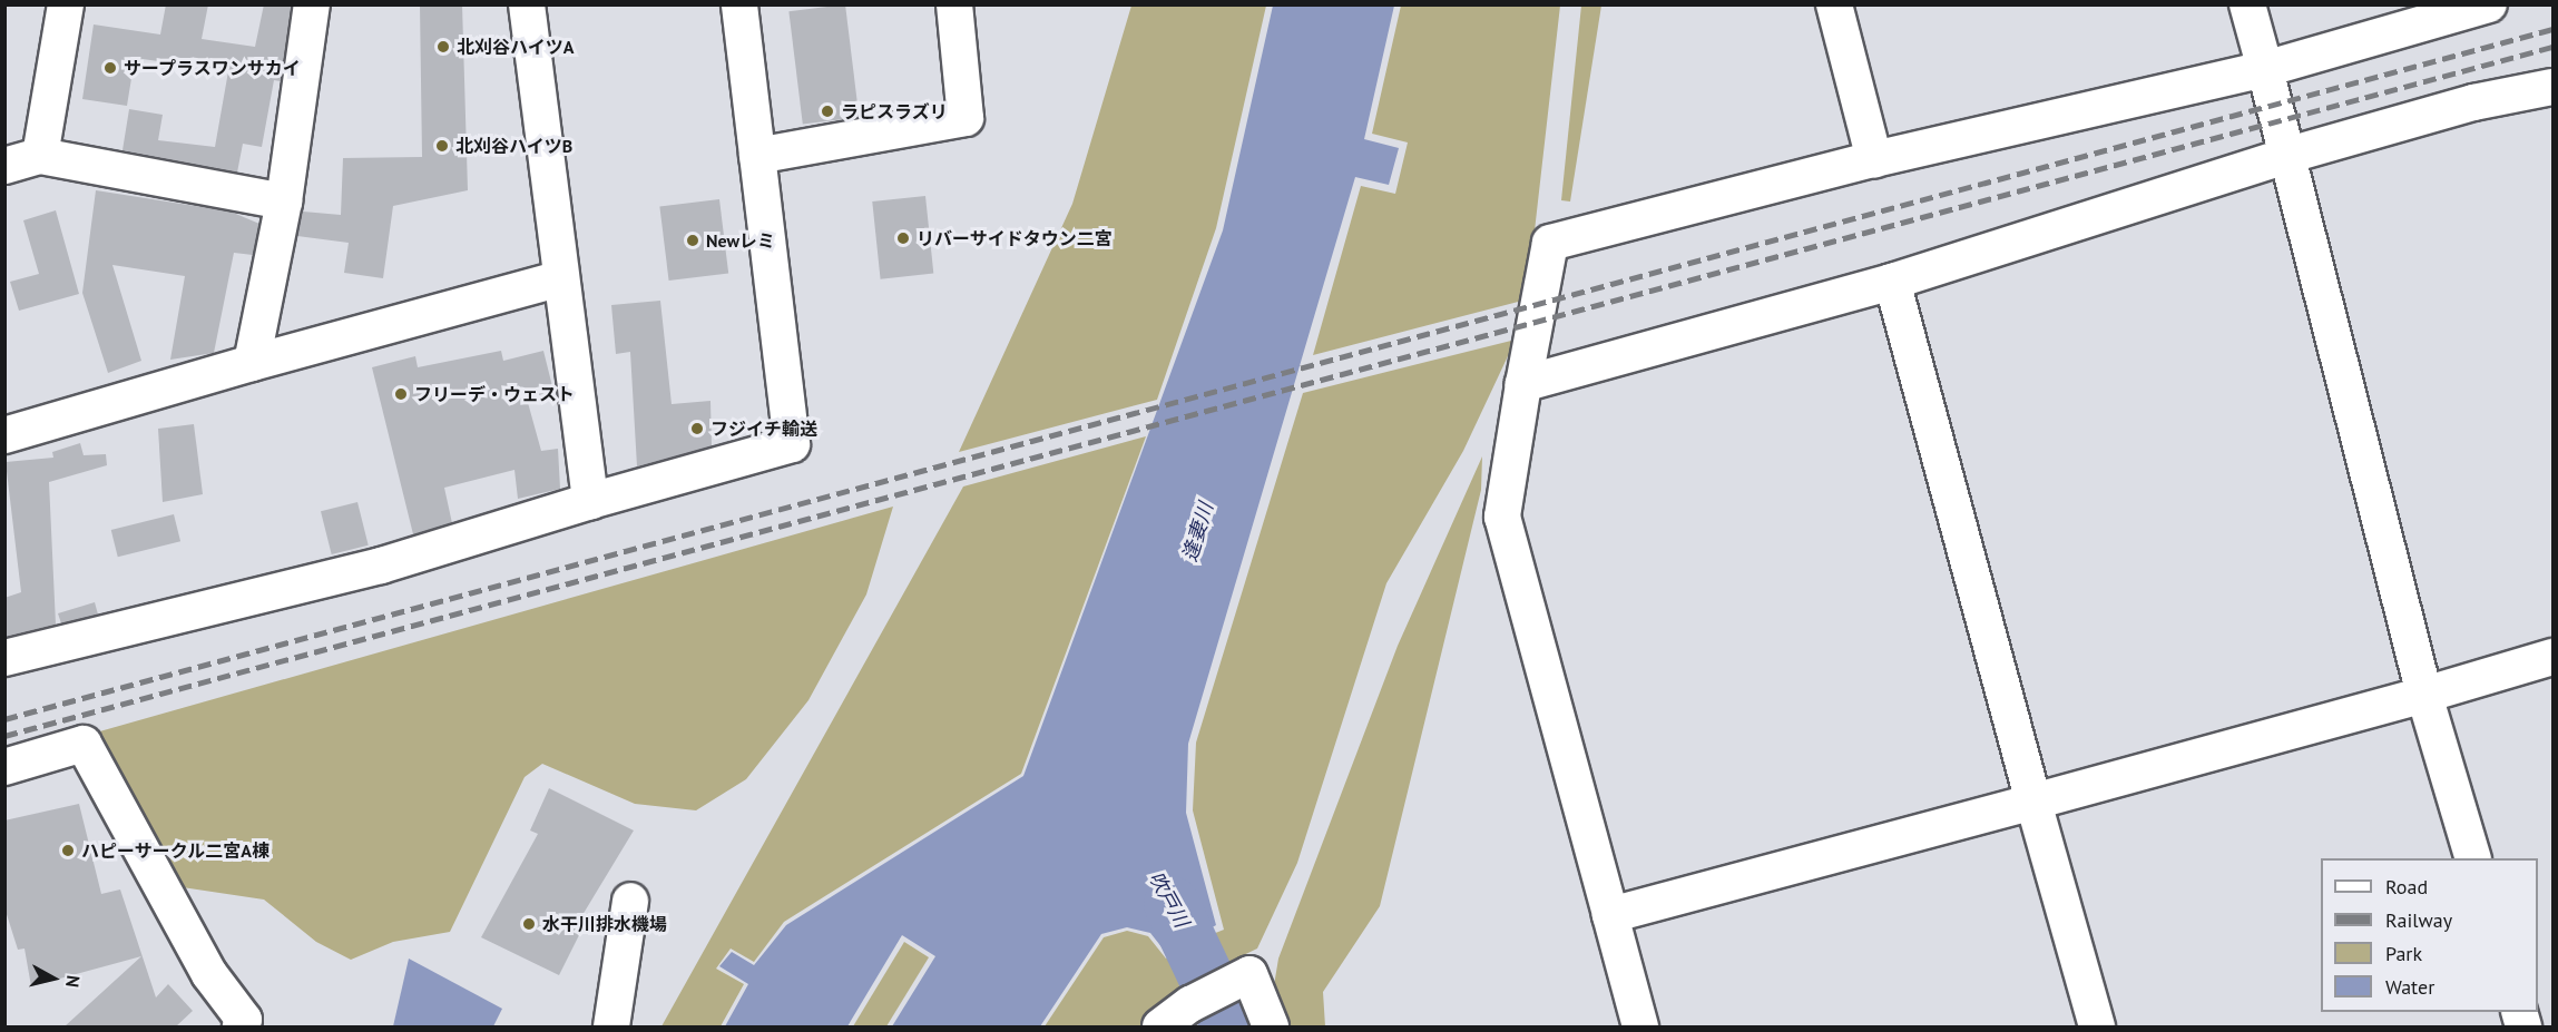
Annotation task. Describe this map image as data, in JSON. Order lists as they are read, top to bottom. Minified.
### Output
{"water":["逢妻川","吹戸川"],"places":["北刈谷ハイツA","サープラスワンサカイ","ラピスラズリ","北刈谷ハイツB","リバーサイドタウン二宮","Newレミ","フリーデ・ウェスト","フジイチ輸送","ハピーサークル二宮A棟","水干川排水機場"],"legend":["Road","Railway","Park","Water"],"north":"right"}
